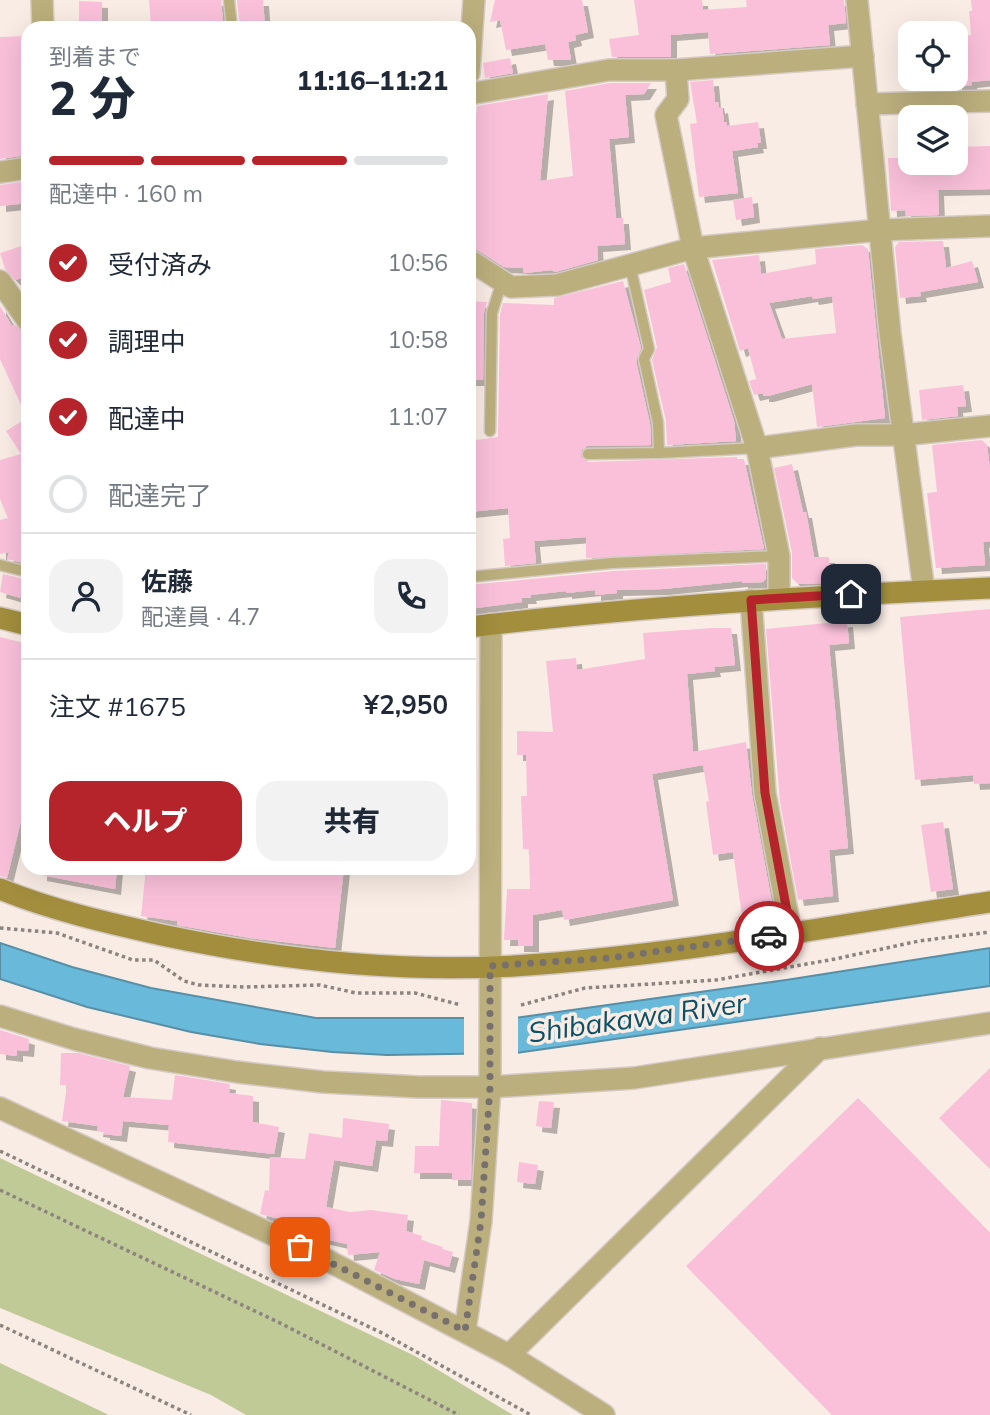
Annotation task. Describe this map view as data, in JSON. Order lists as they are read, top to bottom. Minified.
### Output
{"water":["Shibakawa River"],"page":{"heading":["2 分","到着まで","11:16–11:21"],"panel":["佐藤","配達員 · 4.7","注文 #1675","¥2,950"],"bar":"配達中 · 160 m","list":[["受付済み","10:56"],["調理中","10:58"],["配達中","11:07"],"配達完了"],"buttons":["ヘルプ","共有"]}}
